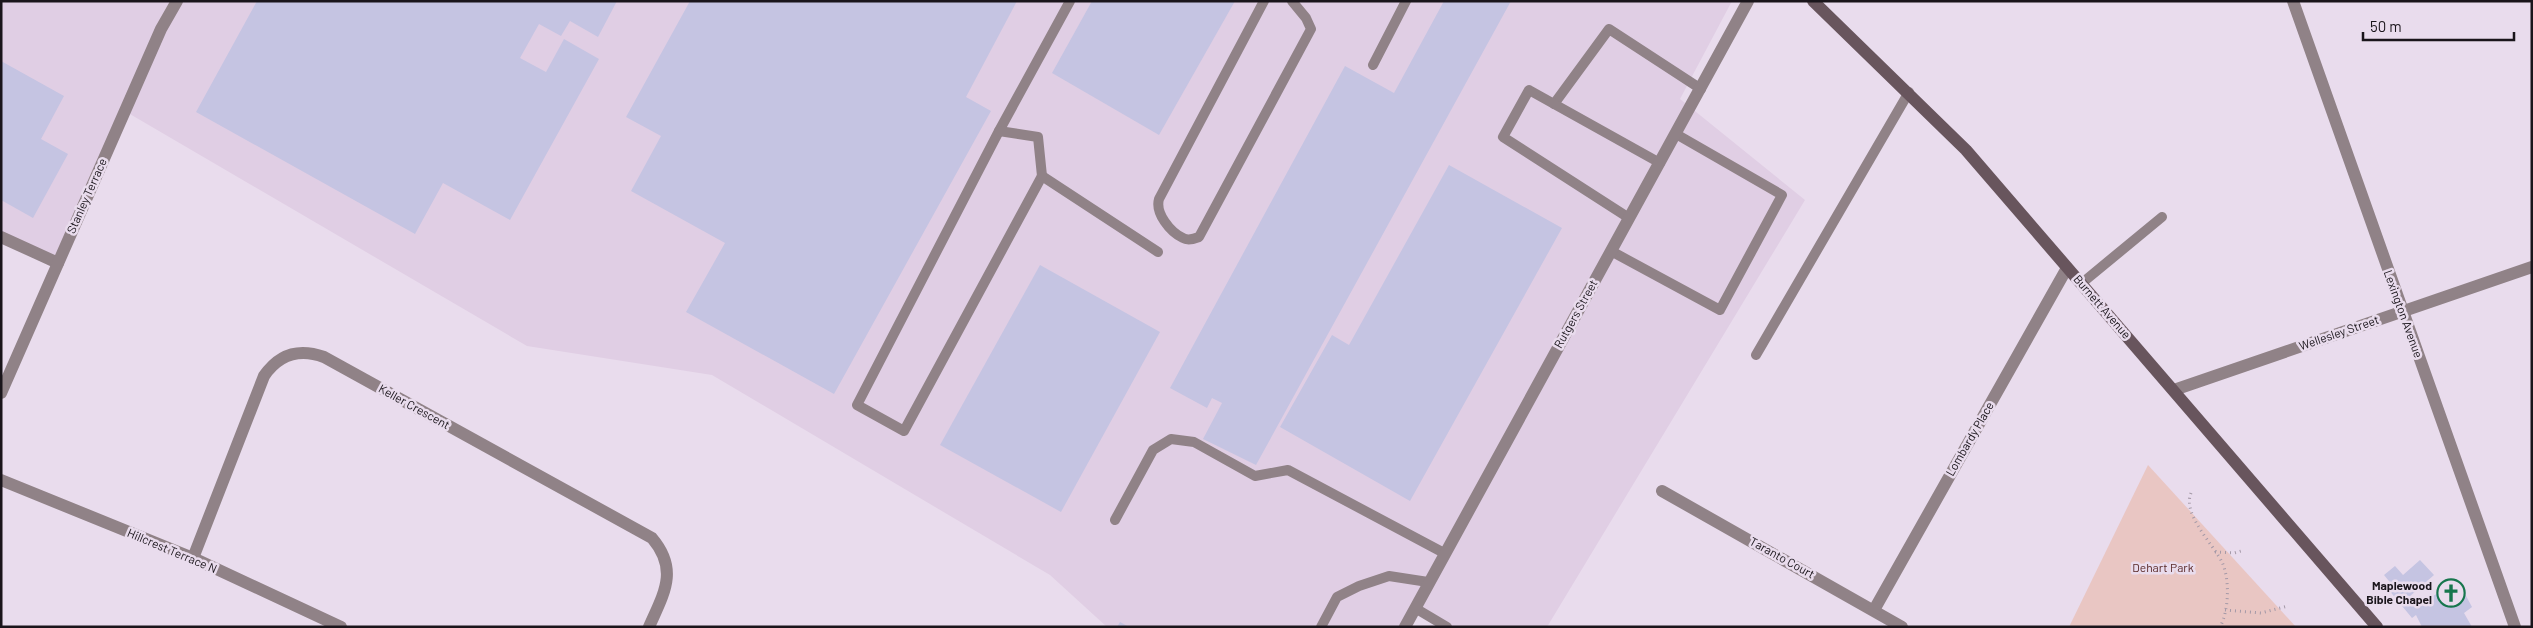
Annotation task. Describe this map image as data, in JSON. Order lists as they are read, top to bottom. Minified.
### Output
{"streets":{"street":["Stanley Terrace","Burnett Avenue","Rutgers Street","Lexington Avenue","Wellesley Street","Keller Crescent","Lombardy Place","Hillcrest Terrace N","Taranto Court"]},"crossings":[["Burnett Avenue","Wellesley Street"],["Burnett Avenue","Lombardy Place"],["Lexington Avenue","Wellesley Street"],["Keller Crescent","Hillcrest Terrace N"],["Lombardy Place","Taranto Court"]],"parks":["Dehart Park"],"places":{"church":["Maplewood Bible Chapel"]},"scale_bar":"50 m"}
